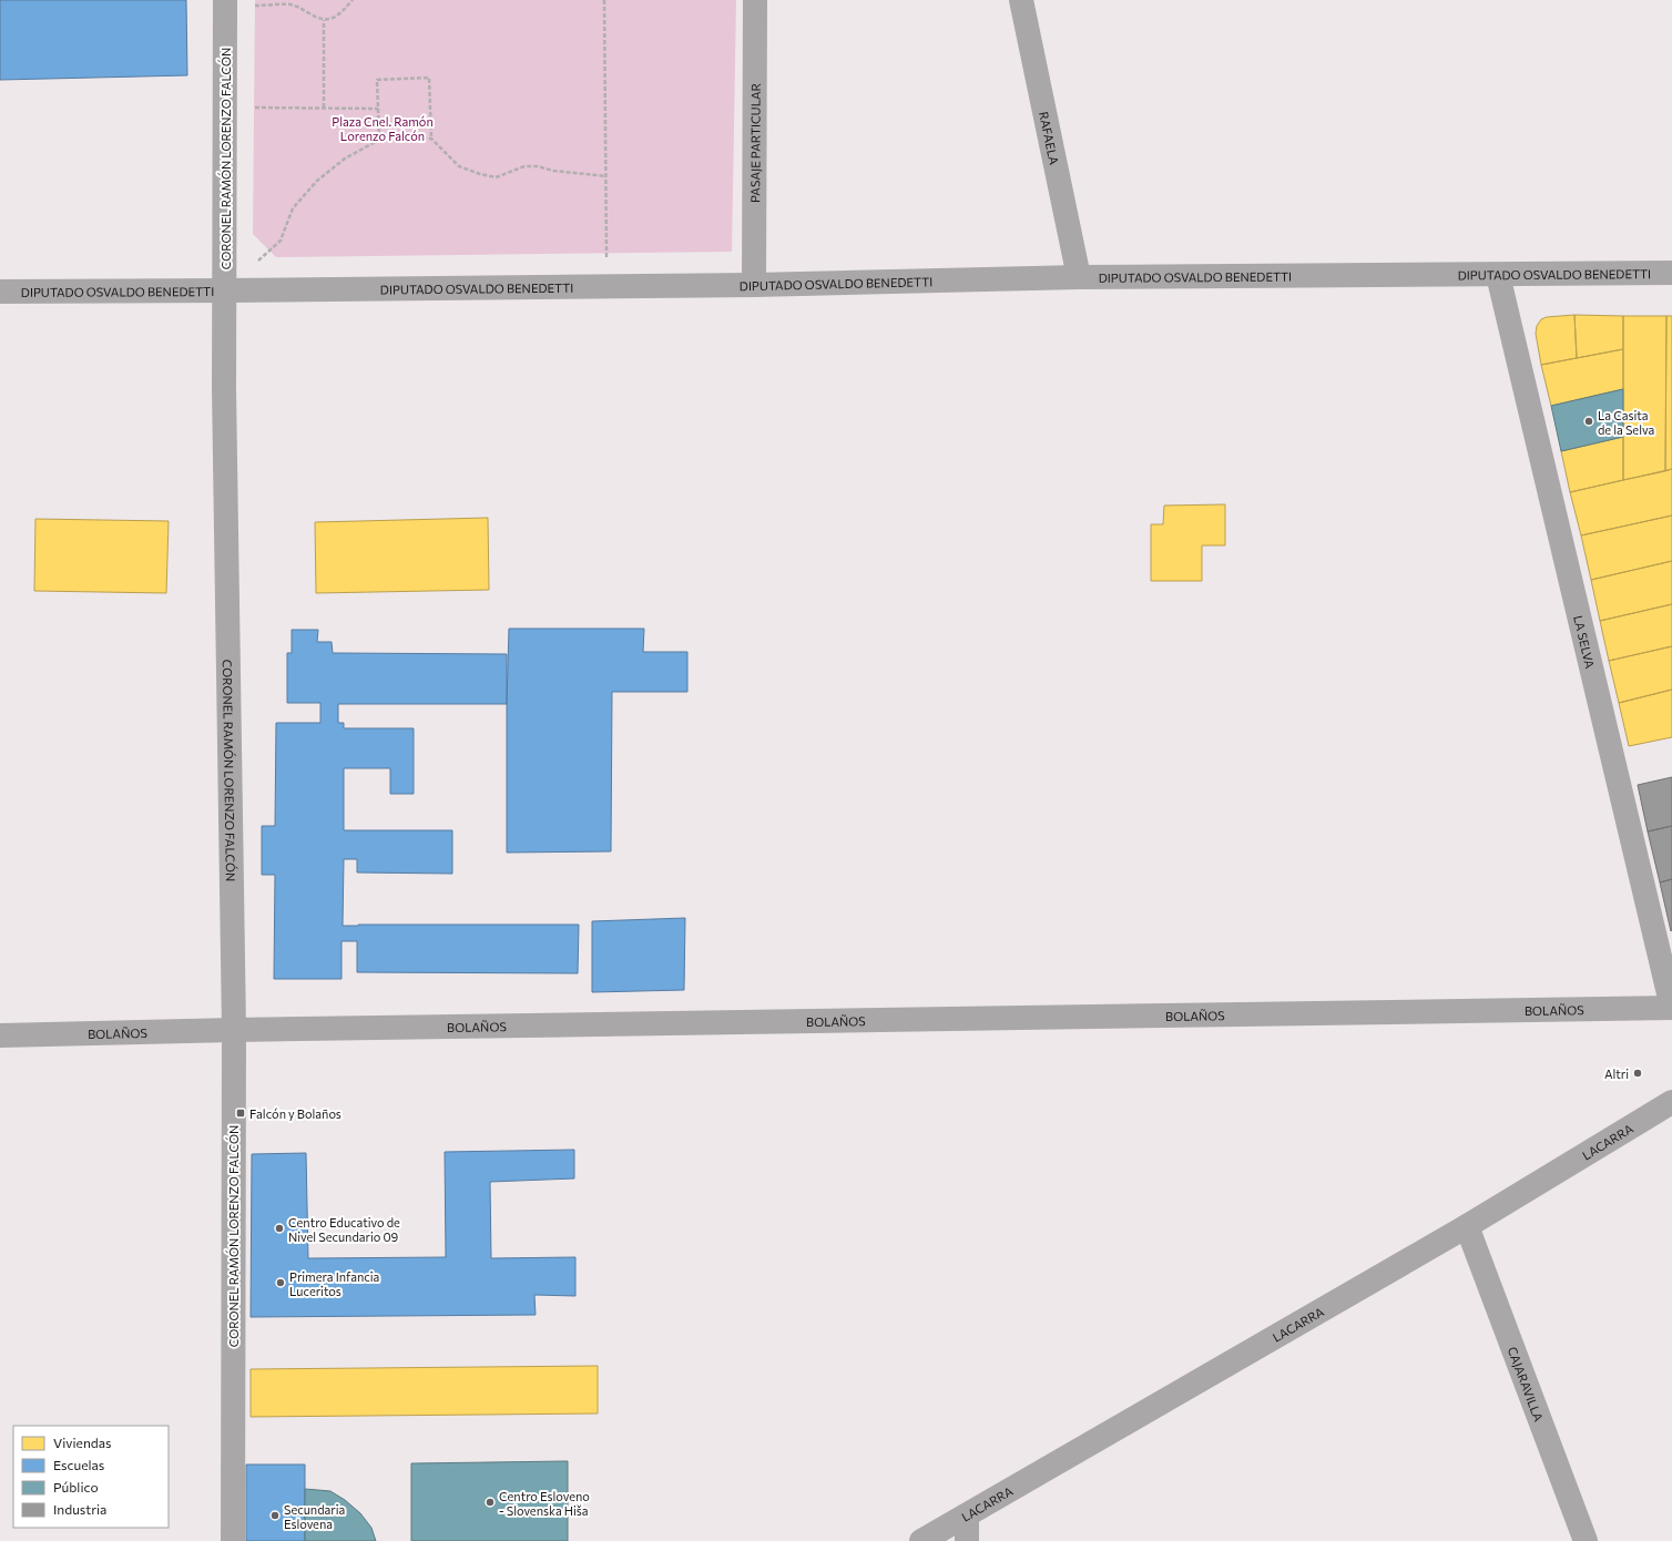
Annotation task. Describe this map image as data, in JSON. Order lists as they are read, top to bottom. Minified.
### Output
{"streets":{"street":["RAFAELA","PASAJE PARTICULAR","CORONEL RAMÓN LORENZO FALCÓN","DIPUTADO OSVALDO BENEDETTI","LA SELVA","BOLAÑOS","LACARRA","CAJARAVILLA"]},"crossings":[["RAFAELA","DIPUTADO OSVALDO BENEDETTI"],["PASAJE PARTICULAR","DIPUTADO OSVALDO BENEDETTI"],["CORONEL RAMÓN LORENZO FALCÓN","DIPUTADO OSVALDO BENEDETTI"],["CORONEL RAMÓN LORENZO FALCÓN","BOLAÑOS"],["DIPUTADO OSVALDO BENEDETTI","LA SELVA"],["LA SELVA","BOLAÑOS"],["LACARRA","CAJARAVILLA"]],"parks":["Plaza Cnel. Ramón Lorenzo Falcón"],"places":{"other":["La Casita de la Selva","Altri","Centro Educativo de Nivel Secundario 09","Primera Infancia Luceritos","Centro Esloveno - Slovenska Hiša","Secundaria Eslovena"],"transit":["Falcón y Bolaños"]},"legend":["Viviendas","Escuelas","Público","Industria"]}
